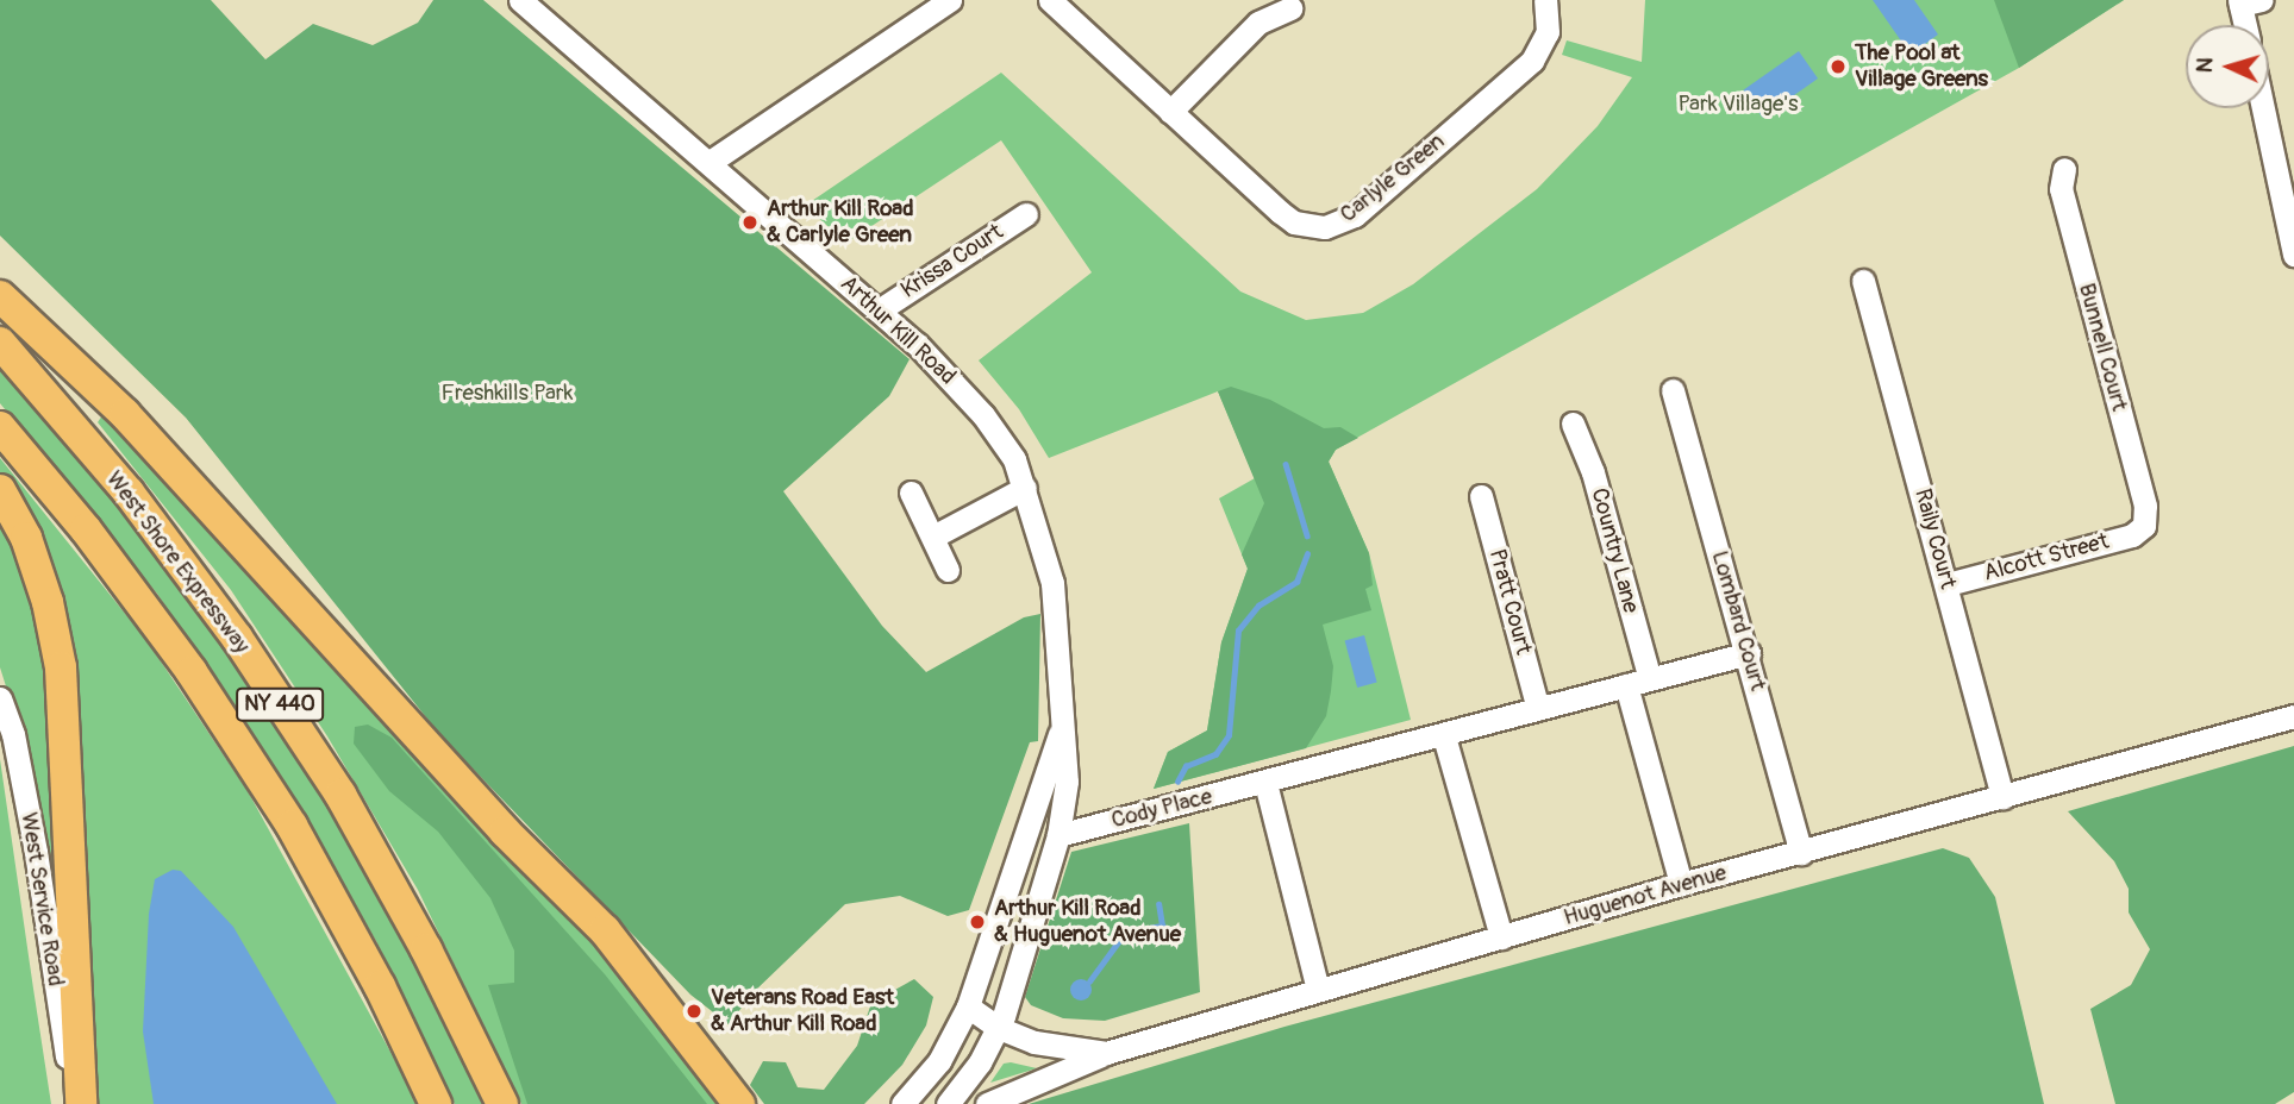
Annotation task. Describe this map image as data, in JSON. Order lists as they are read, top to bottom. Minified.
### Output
{"streets":{"highway":["West Shore Expressway","NY 440"],"street":["Carlyle Green","Krissa Court","Arthur Kill Road","Bunnell Court","Raily Court","Country Lane","Alcott Street","Pratt Court","Lombard Court","Cody Place","Huguenot Avenue","West Service Road"]},"crossings":[["Krissa Court","Arthur Kill Road"],["Arthur Kill Road","Cody Place"],["Arthur Kill Road","Huguenot Avenue"],["Bunnell Court","Alcott Street"],["Raily Court","Alcott Street"],["Raily Court","Huguenot Avenue"],["Country Lane","Cody Place"],["Pratt Court","Cody Place"],["Lombard Court","Cody Place"],["Lombard Court","Huguenot Avenue"]],"parks":["Park Village's","Freshkills Park"],"places":["The Pool at Village Greens","Arthur Kill Road & Carlyle Green","Arthur Kill Road & Huguenot Avenue","Veterans Road East & Arthur Kill Road"],"north":"left"}
